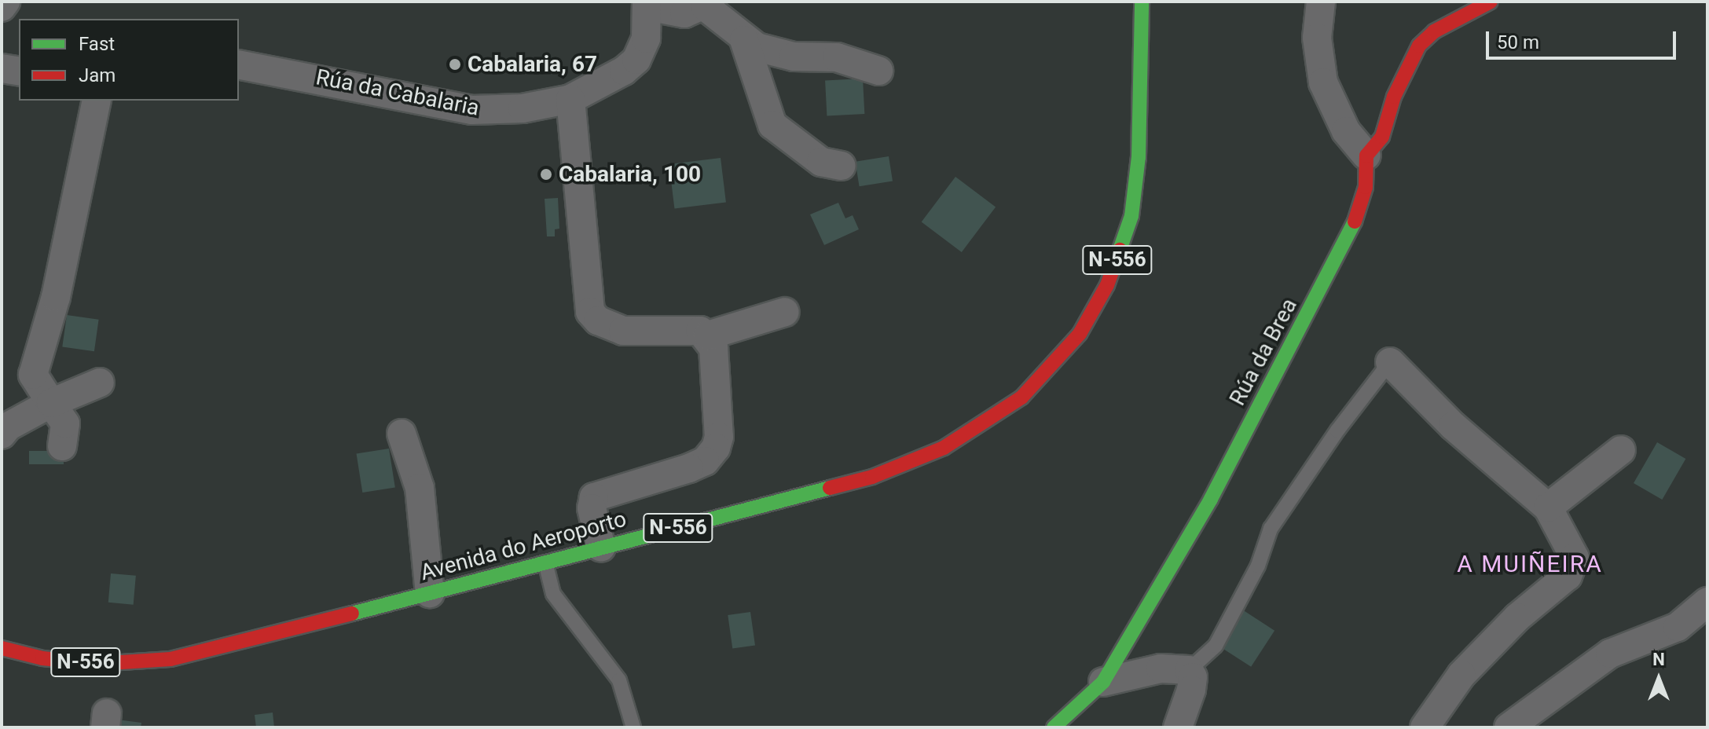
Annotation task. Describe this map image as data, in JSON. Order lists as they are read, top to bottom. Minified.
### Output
{"streets":{"main road":["N-556","Rúa da Brea","Avenida do Aeroporto"],"street":["Rúa da Cabalaria"]},"districts":["A MUIÑEIRA"],"places":["Cabalaria, 67","Cabalaria, 100"],"legend":["Fast","Jam"],"scale_bar":"50 m","north":"top"}
